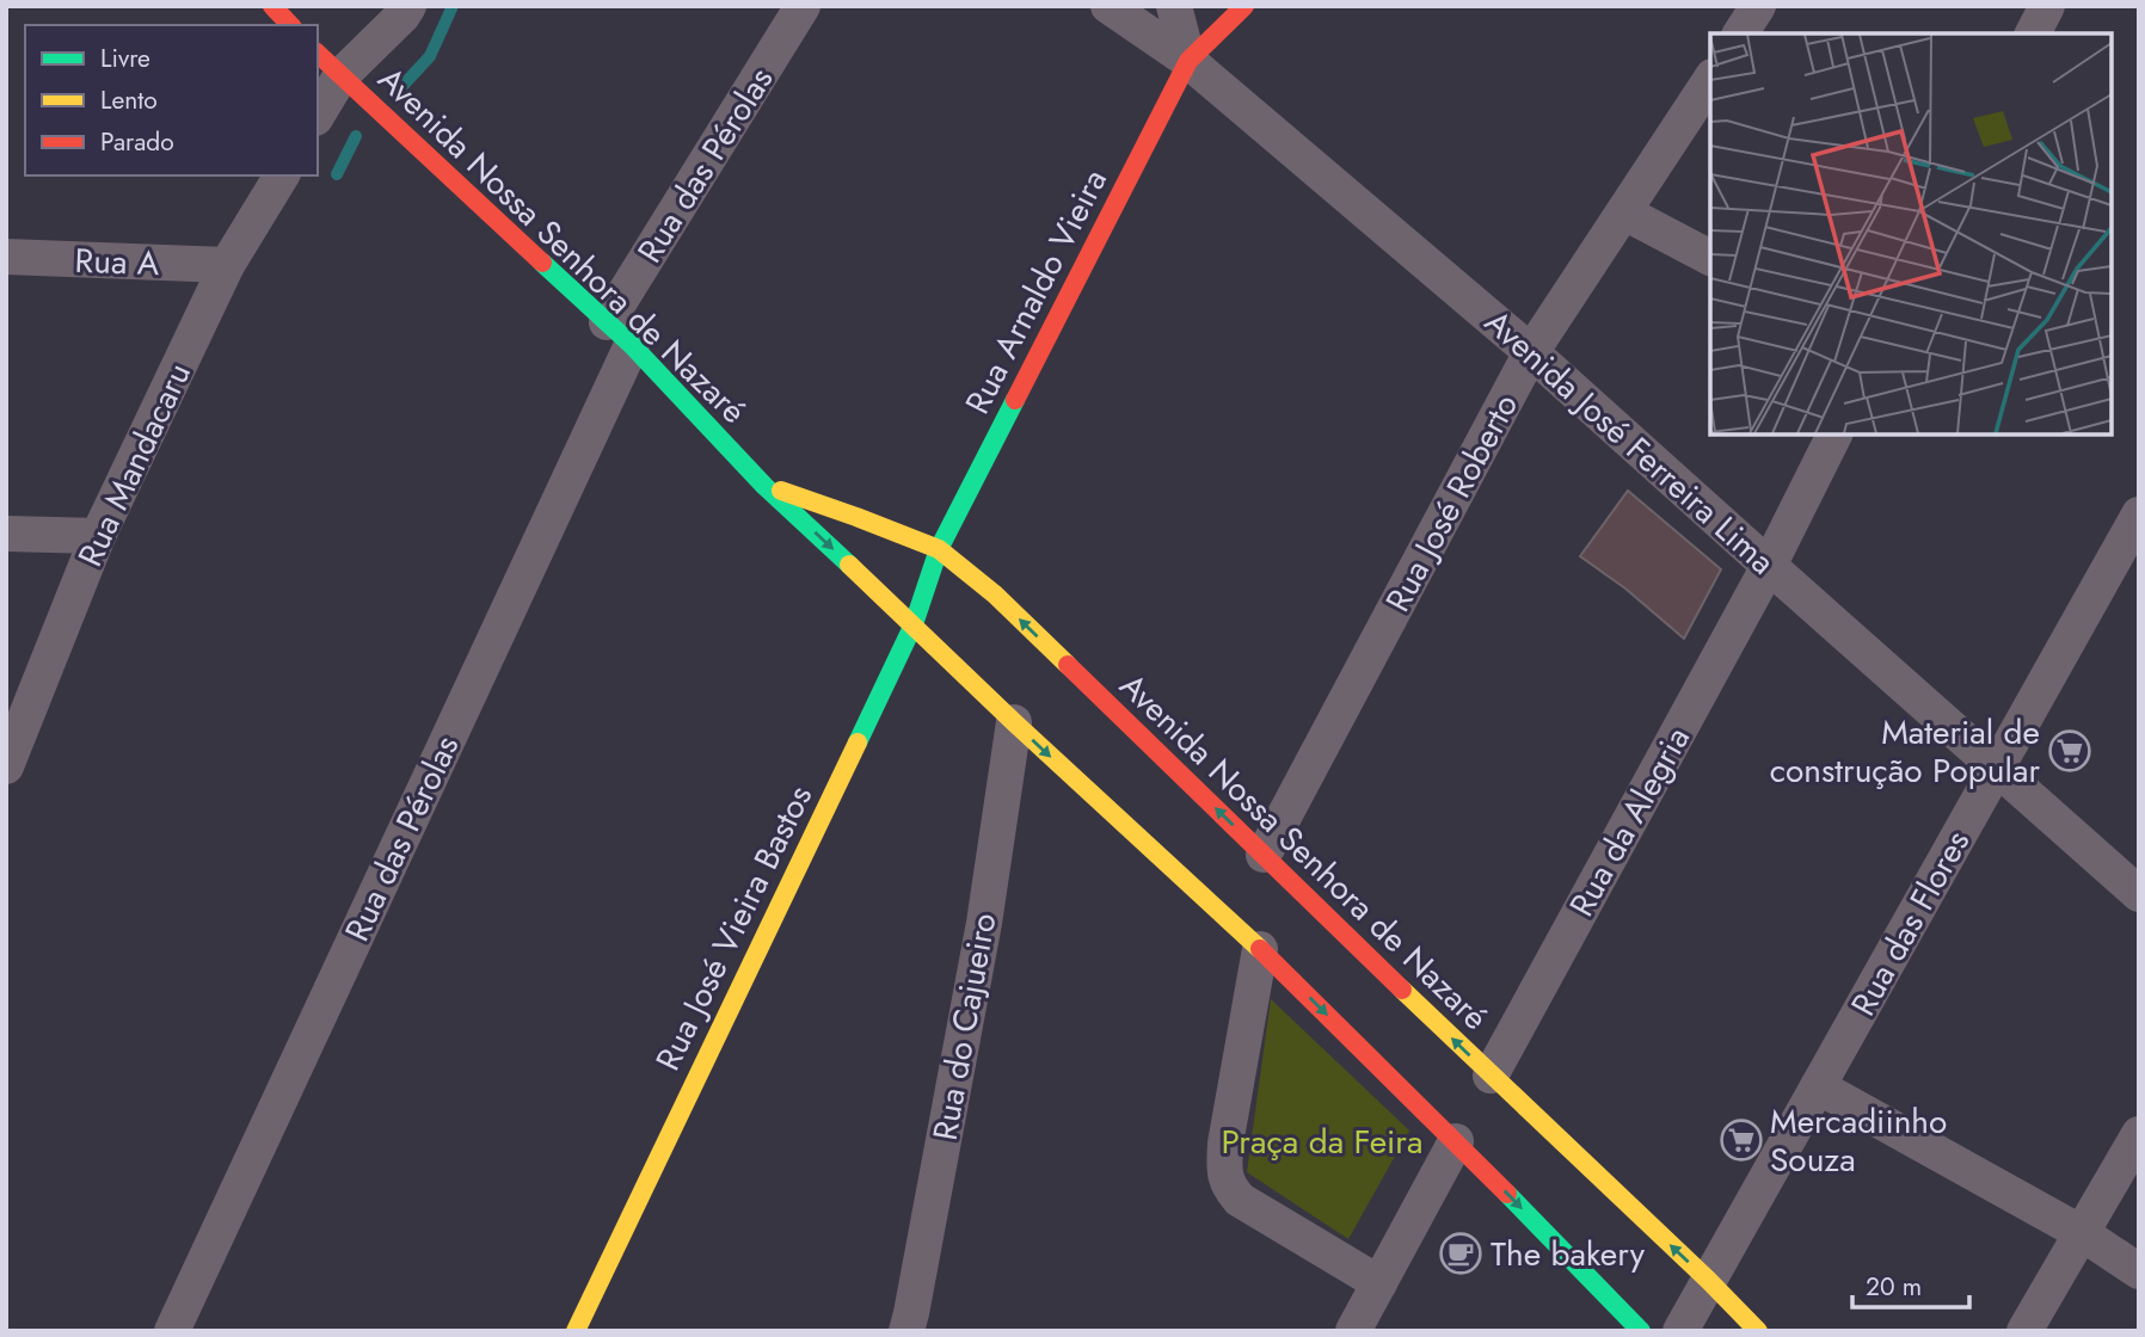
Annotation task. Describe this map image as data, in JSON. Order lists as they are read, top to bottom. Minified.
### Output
{"streets":{"street":["Rua das Pérolas","Avenida Nossa Senhora de Nazaré","Rua A","Rua Arnaldo Vieira","Avenida José Ferreira Lima","Rua Mandacaru","Rua José Roberto","Rua da Alegria","Rua das Flores","Rua José Vieira Bastos","Rua do Cajueiro"]},"crossings":[["Rua das Pérolas","Avenida Nossa Senhora de Nazaré"],["Avenida Nossa Senhora de Nazaré","Rua Arnaldo Vieira"],["Avenida Nossa Senhora de Nazaré","Rua José Roberto"],["Avenida Nossa Senhora de Nazaré","Rua da Alegria"],["Avenida Nossa Senhora de Nazaré","Rua das Flores"],["Avenida Nossa Senhora de Nazaré","Rua José Vieira Bastos"],["Avenida Nossa Senhora de Nazaré","Rua do Cajueiro"],["Rua A","Rua Mandacaru"],["Rua Arnaldo Vieira","Avenida José Ferreira Lima"],["Rua Arnaldo Vieira","Rua José Vieira Bastos"],["Avenida José Ferreira Lima","Rua José Roberto"],["Avenida José Ferreira Lima","Rua da Alegria"],["Avenida José Ferreira Lima","Rua das Flores"]],"parks":["Praça da Feira"],"places":{"supermarket":["Material de construção Popular","Mercadiinho Souza"],"cafe":["The bakery"]},"legend":["Livre","Lento","Parado"],"scale_bar":"20 m"}
